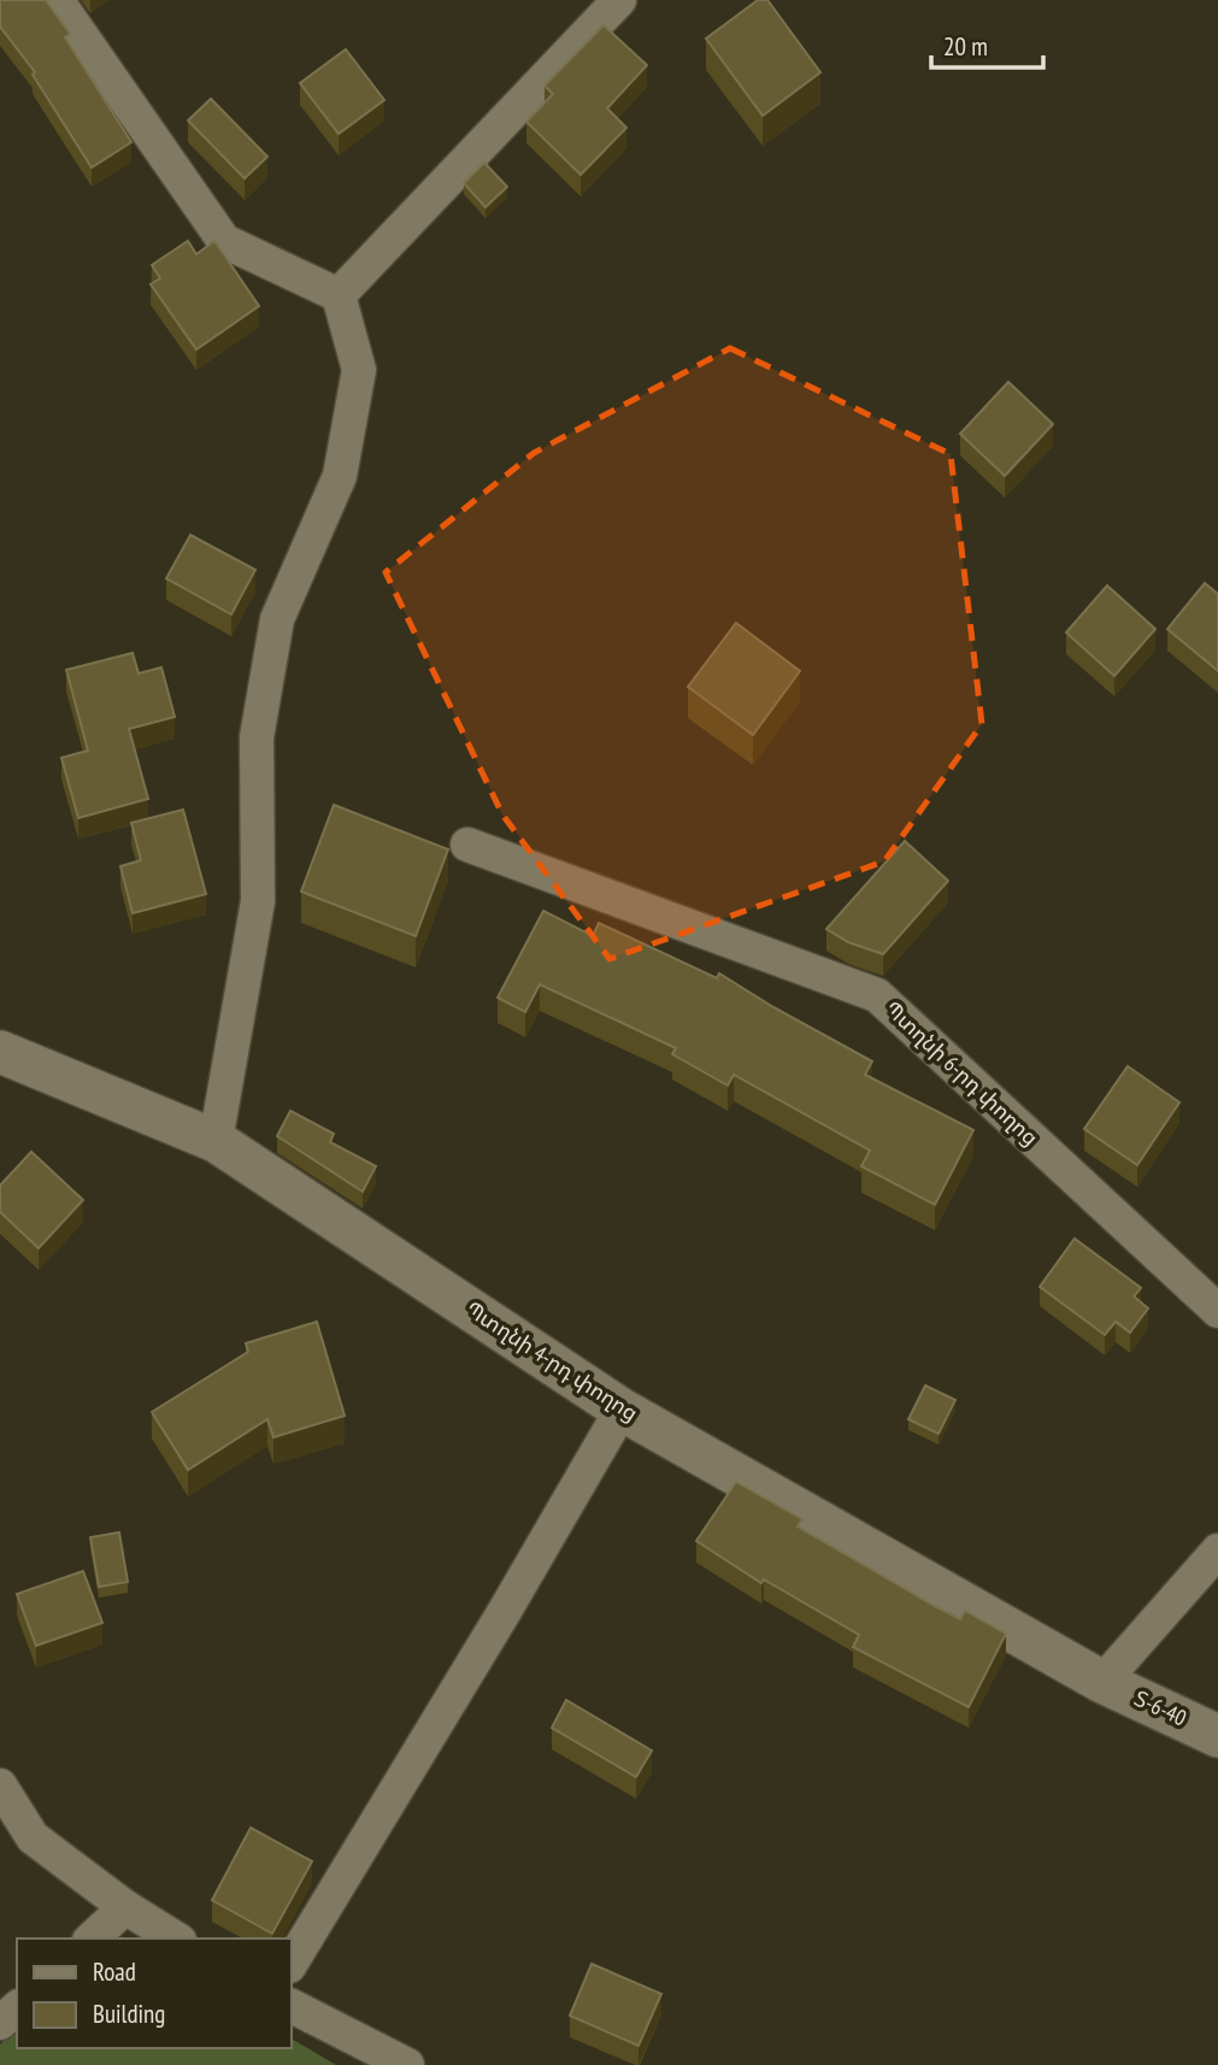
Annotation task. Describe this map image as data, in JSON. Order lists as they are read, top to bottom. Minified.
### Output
{"streets":{"street":["Պտղնի 6-րդ փողոց","Պտղնի 4-րդ փողոց","Տ-6-40"]},"crossings":[["Պտղնի 4-րդ փողոց","Տ-6-40"]],"legend":["Road","Building"],"scale_bar":"20 m"}
